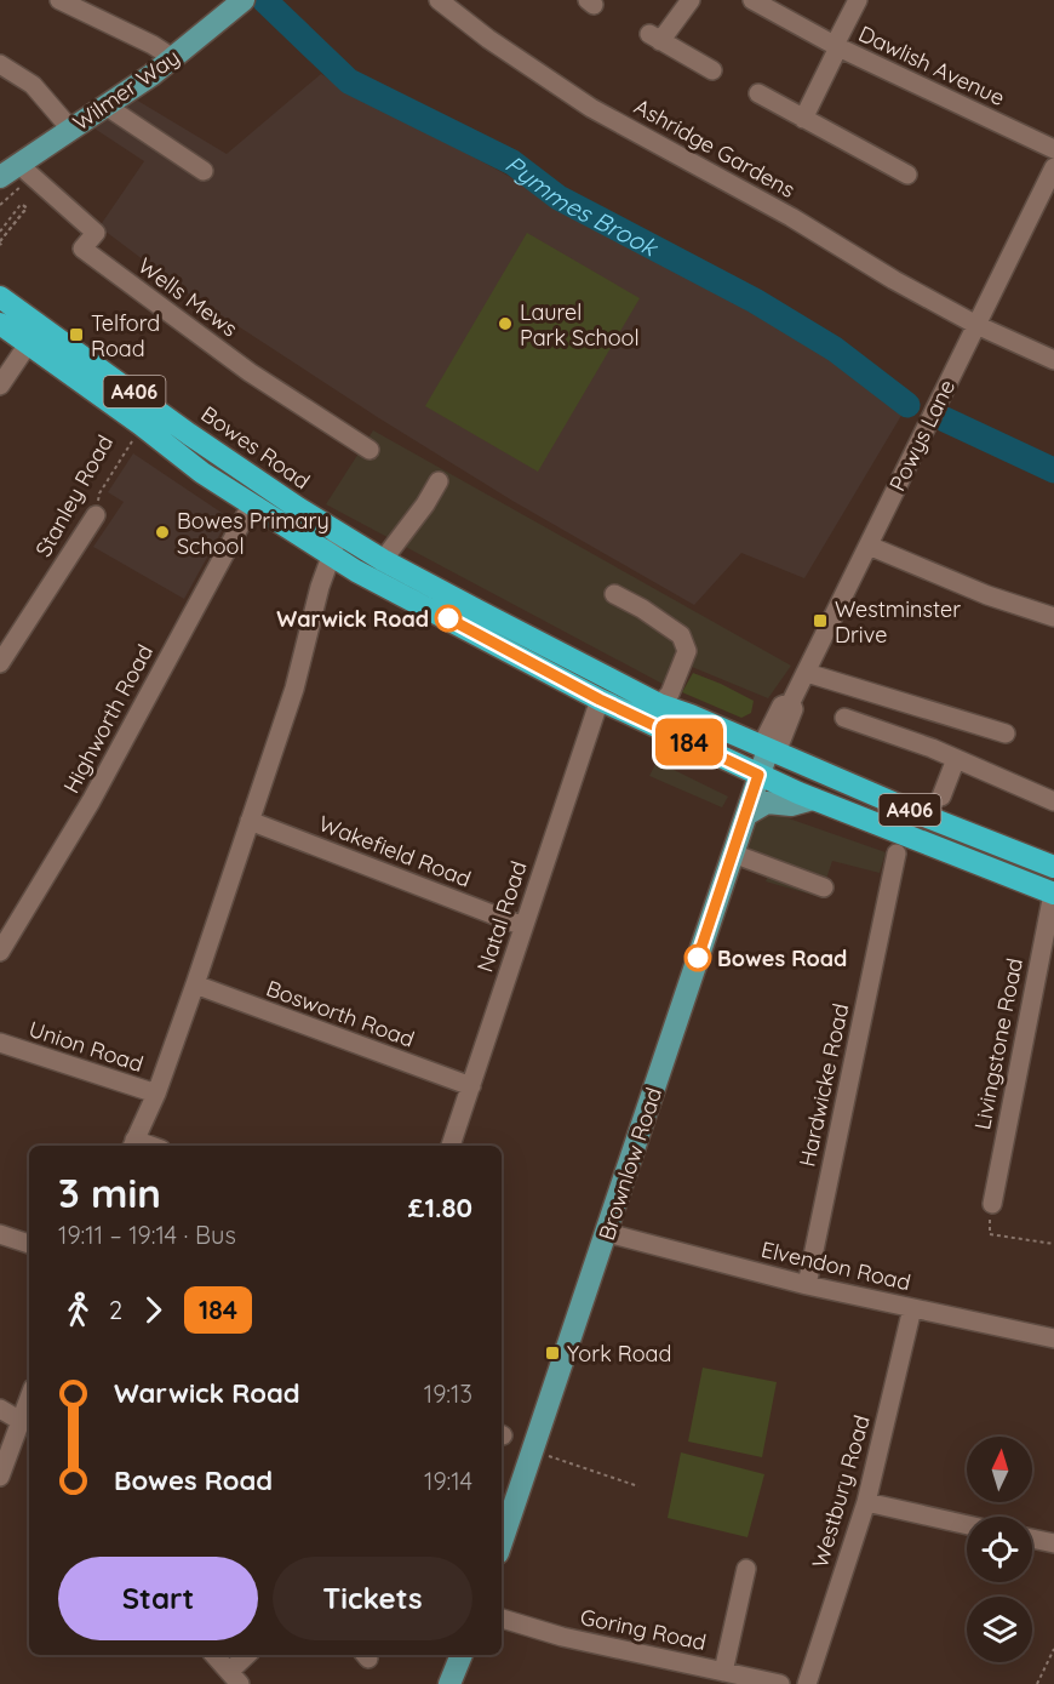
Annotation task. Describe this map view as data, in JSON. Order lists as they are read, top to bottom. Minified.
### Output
{"streets":{"highway":["A406","Bowes Road"],"main road":["Wilmer Way","Powys Lane","Brownlow Road"],"street":["Dawlish Avenue","Ashridge Gardens","Wells Mews","Stanley Road","Highworth Road","Wakefield Road","Natal Road","Bosworth Road","Livingstone Road","Union Road","Hardwicke Road","Elvendon Road","Westbury Road","Goring Road"]},"crossings":[["Wilmer Way","Wells Mews"],["Ashridge Gardens","Powys Lane"],["A406","Powys Lane"],["A406","Bowes Road"],["A406","Stanley Road"],["A406","Highworth Road"],["A406","Natal Road"],["A406","Livingstone Road"],["A406","Hardwicke Road"],["A406","Brownlow Road"],["Powys Lane","Bowes Road"],["Powys Lane","Brownlow Road"],["Wakefield Road","Natal Road"],["Natal Road","Bosworth Road"],["Hardwicke Road","Elvendon Road"],["Brownlow Road","Elvendon Road"],["Elvendon Road","Westbury Road"]],"water":["Pymmes Brook"],"places":{"other":["Laurel Park School","Bowes Primary School","Warwick Road","Bowes Road"],"transit":["Telford Road","Westminster Drive","York Road"]},"lines":["bus line 184"],"north":"top","page":{"on_map":"184","heading":["3 min","19:11 – 19:14 · Bus","£1.80"],"legs":["2","184"],"list":[{"name":"Warwick Road","value":"19:13"},{"name":"Bowes Road","value":"19:14"}],"buttons":["Start","Tickets"]}}
